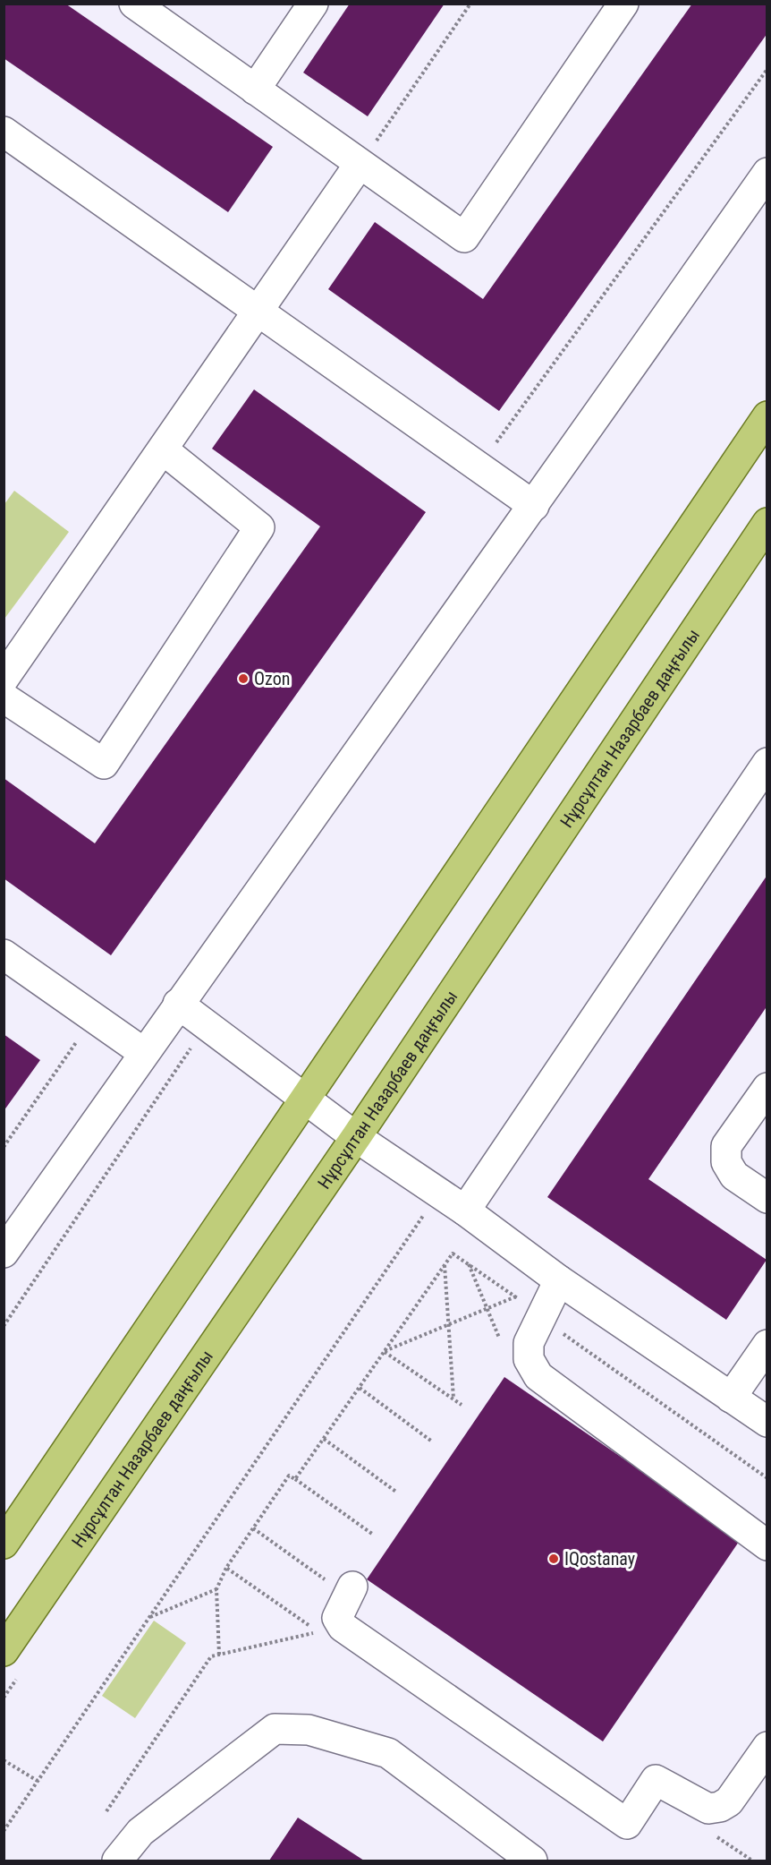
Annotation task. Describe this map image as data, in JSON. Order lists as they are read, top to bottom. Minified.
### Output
{"streets":{"main road":["Нұрсұлтан Назарбаев даңғылы"]},"places":["Ozon","IQostanay"]}
